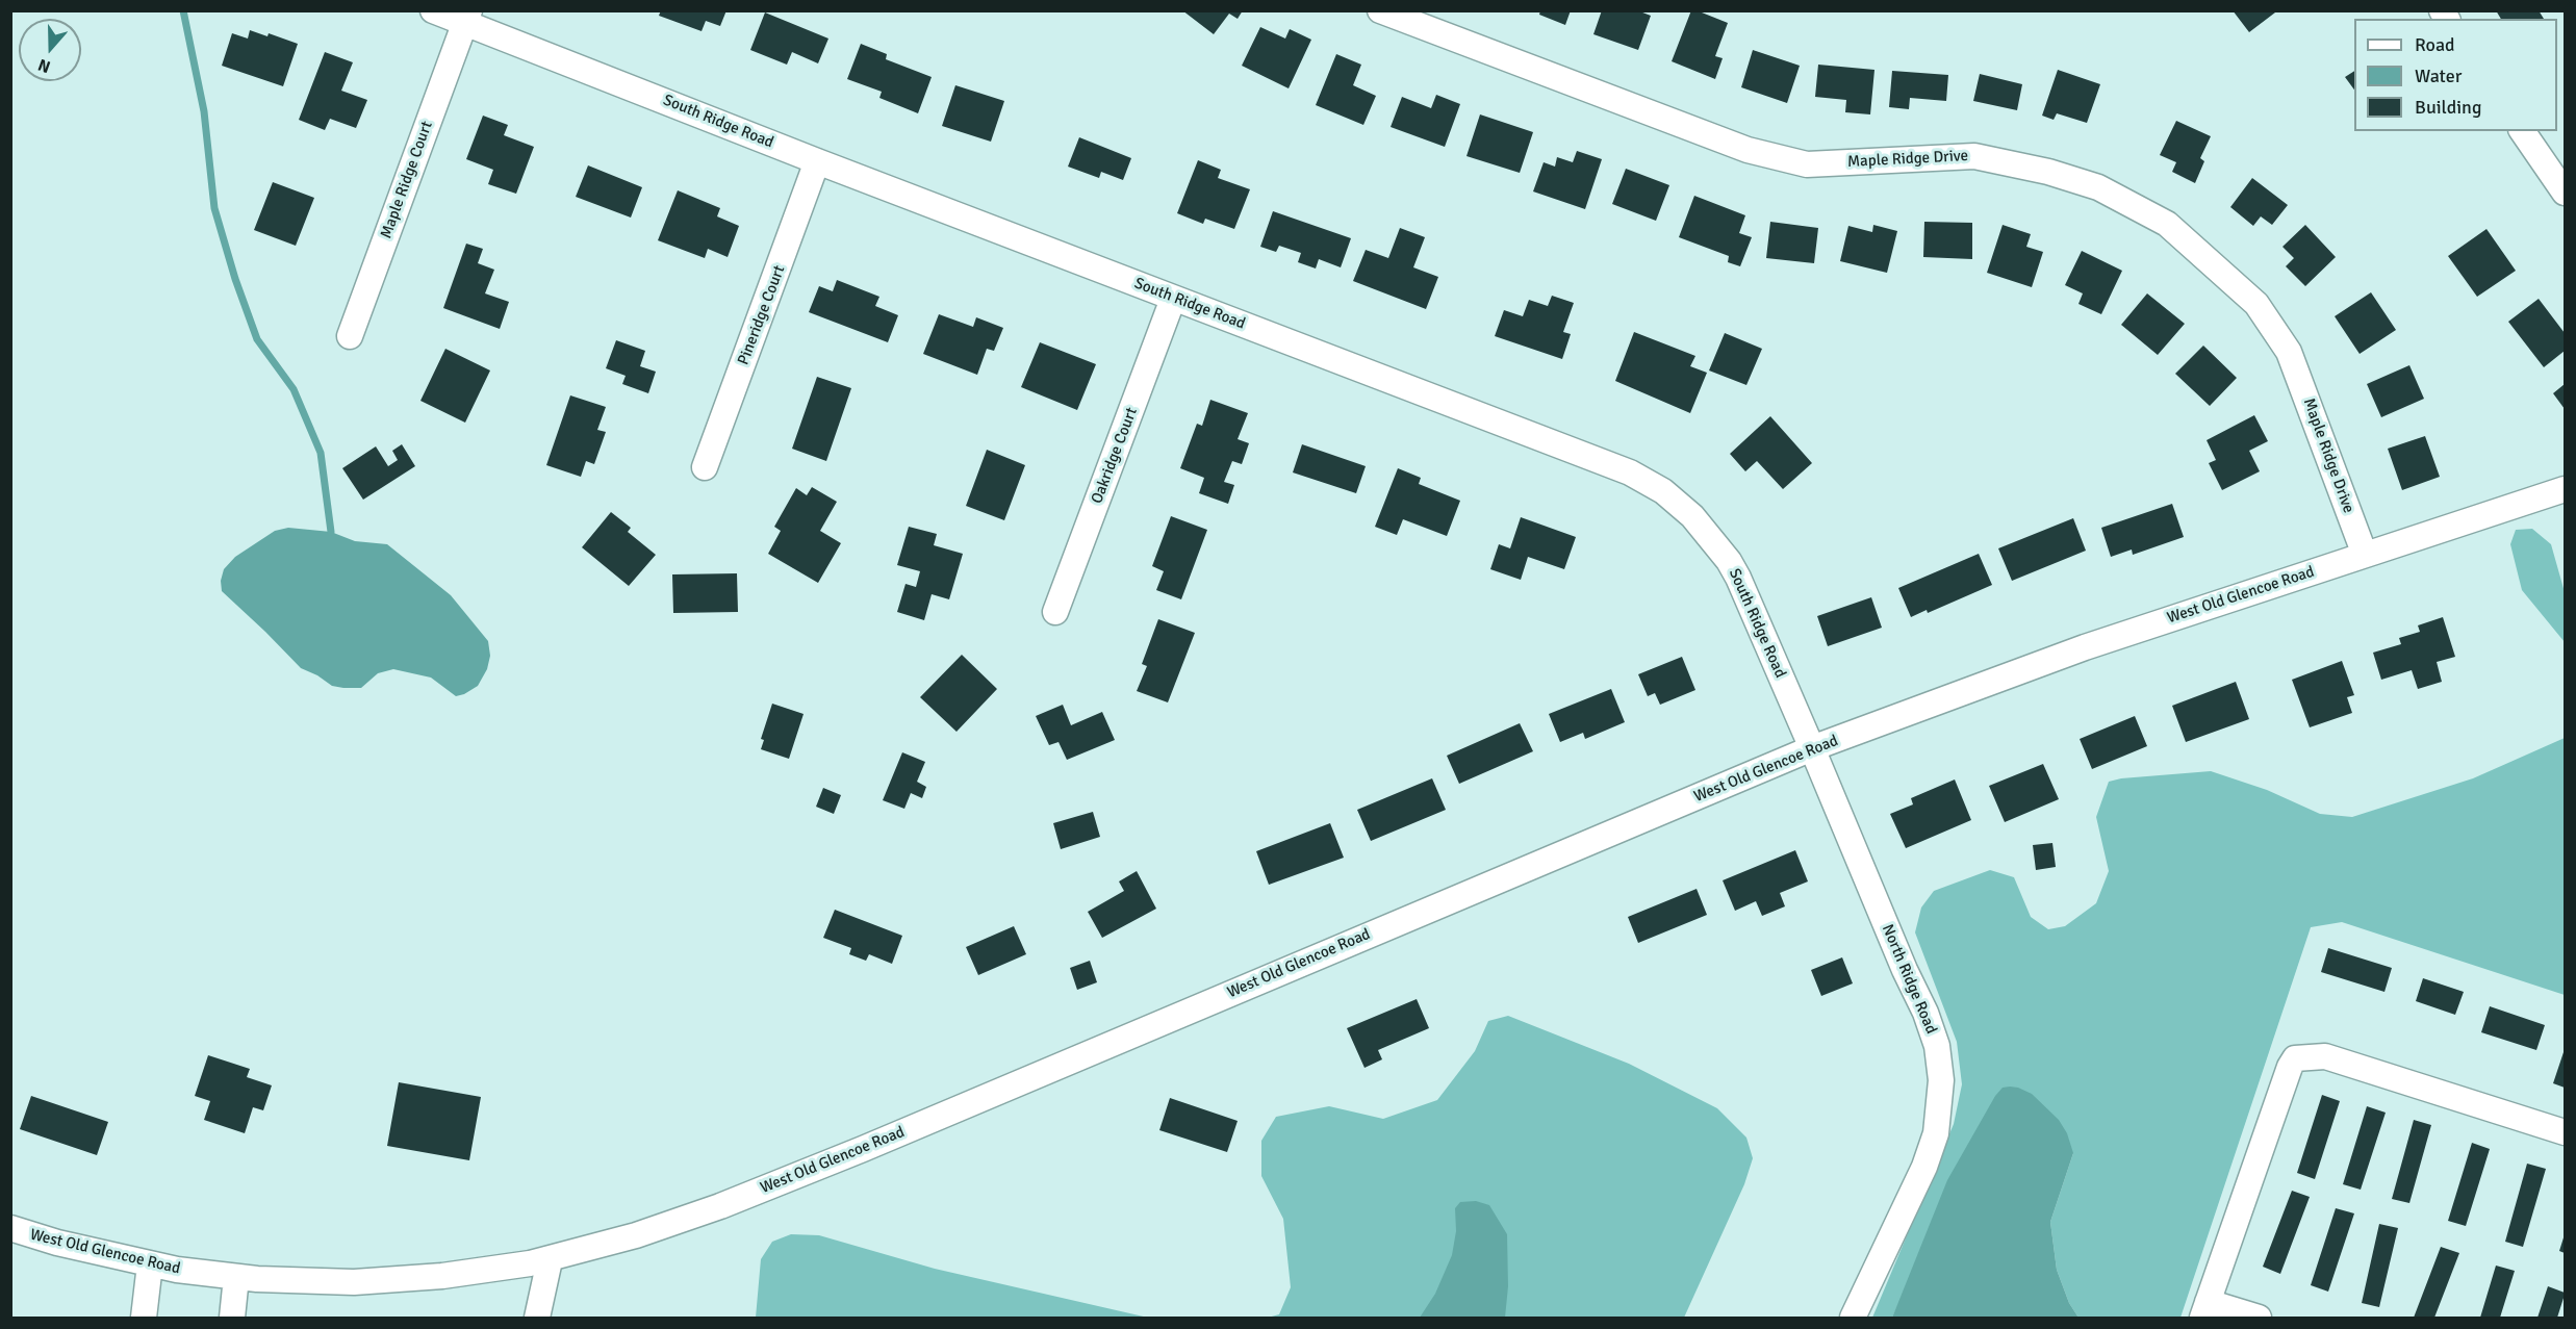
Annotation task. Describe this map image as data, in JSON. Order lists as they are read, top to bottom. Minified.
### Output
{"streets":{"street":["South Ridge Road","Maple Ridge Drive","Maple Ridge Court","Pineridge Court","Oakridge Court","West Old Glencoe Road","North Ridge Road"]},"crossings":[["South Ridge Road","Maple Ridge Court"],["South Ridge Road","Pineridge Court"],["South Ridge Road","Oakridge Court"],["South Ridge Road","West Old Glencoe Road"],["South Ridge Road","North Ridge Road"],["Maple Ridge Drive","West Old Glencoe Road"],["West Old Glencoe Road","North Ridge Road"]],"legend":["Road","Water","Building"],"north":"bottom"}
